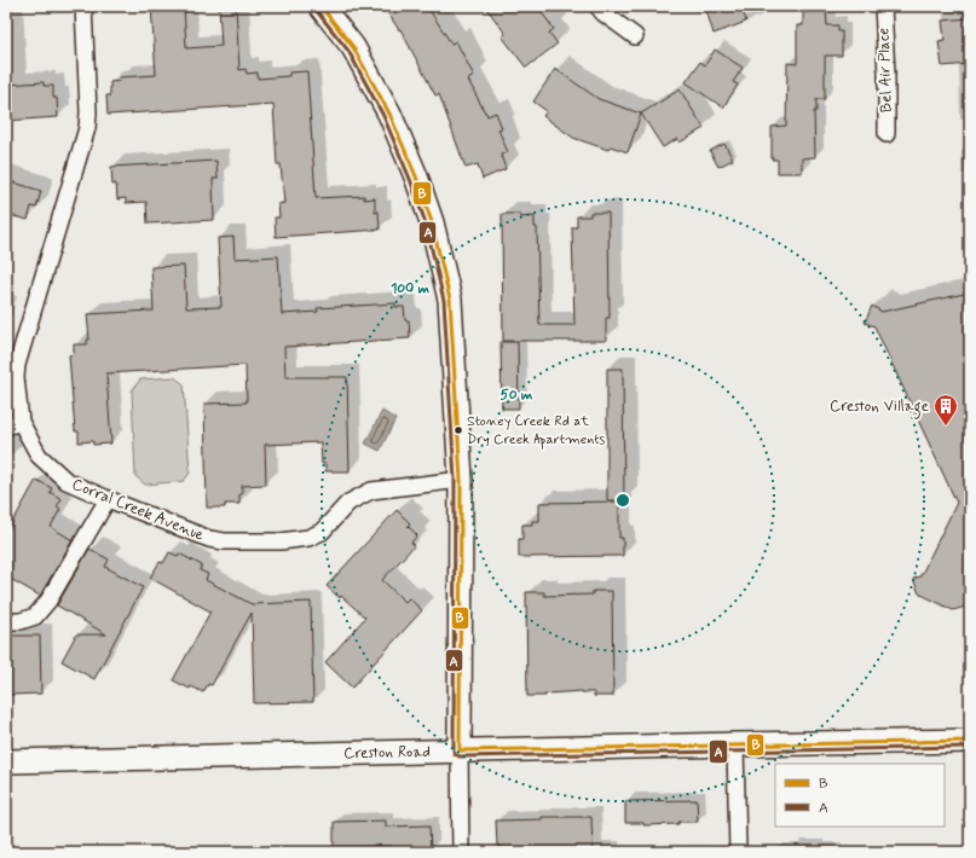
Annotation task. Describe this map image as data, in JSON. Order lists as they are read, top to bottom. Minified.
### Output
{"streets":{"main road":["Creston Road"],"street":["Bel Air Place","Corral Creek Avenue"]},"places":{"building":["Creston Village"],"other":["Stoney Creek Rd at Dry Creek Apartments"]},"lines":["transit line B","transit line A"],"legend":["B","A"],"rings":["100 m","50 m"]}
